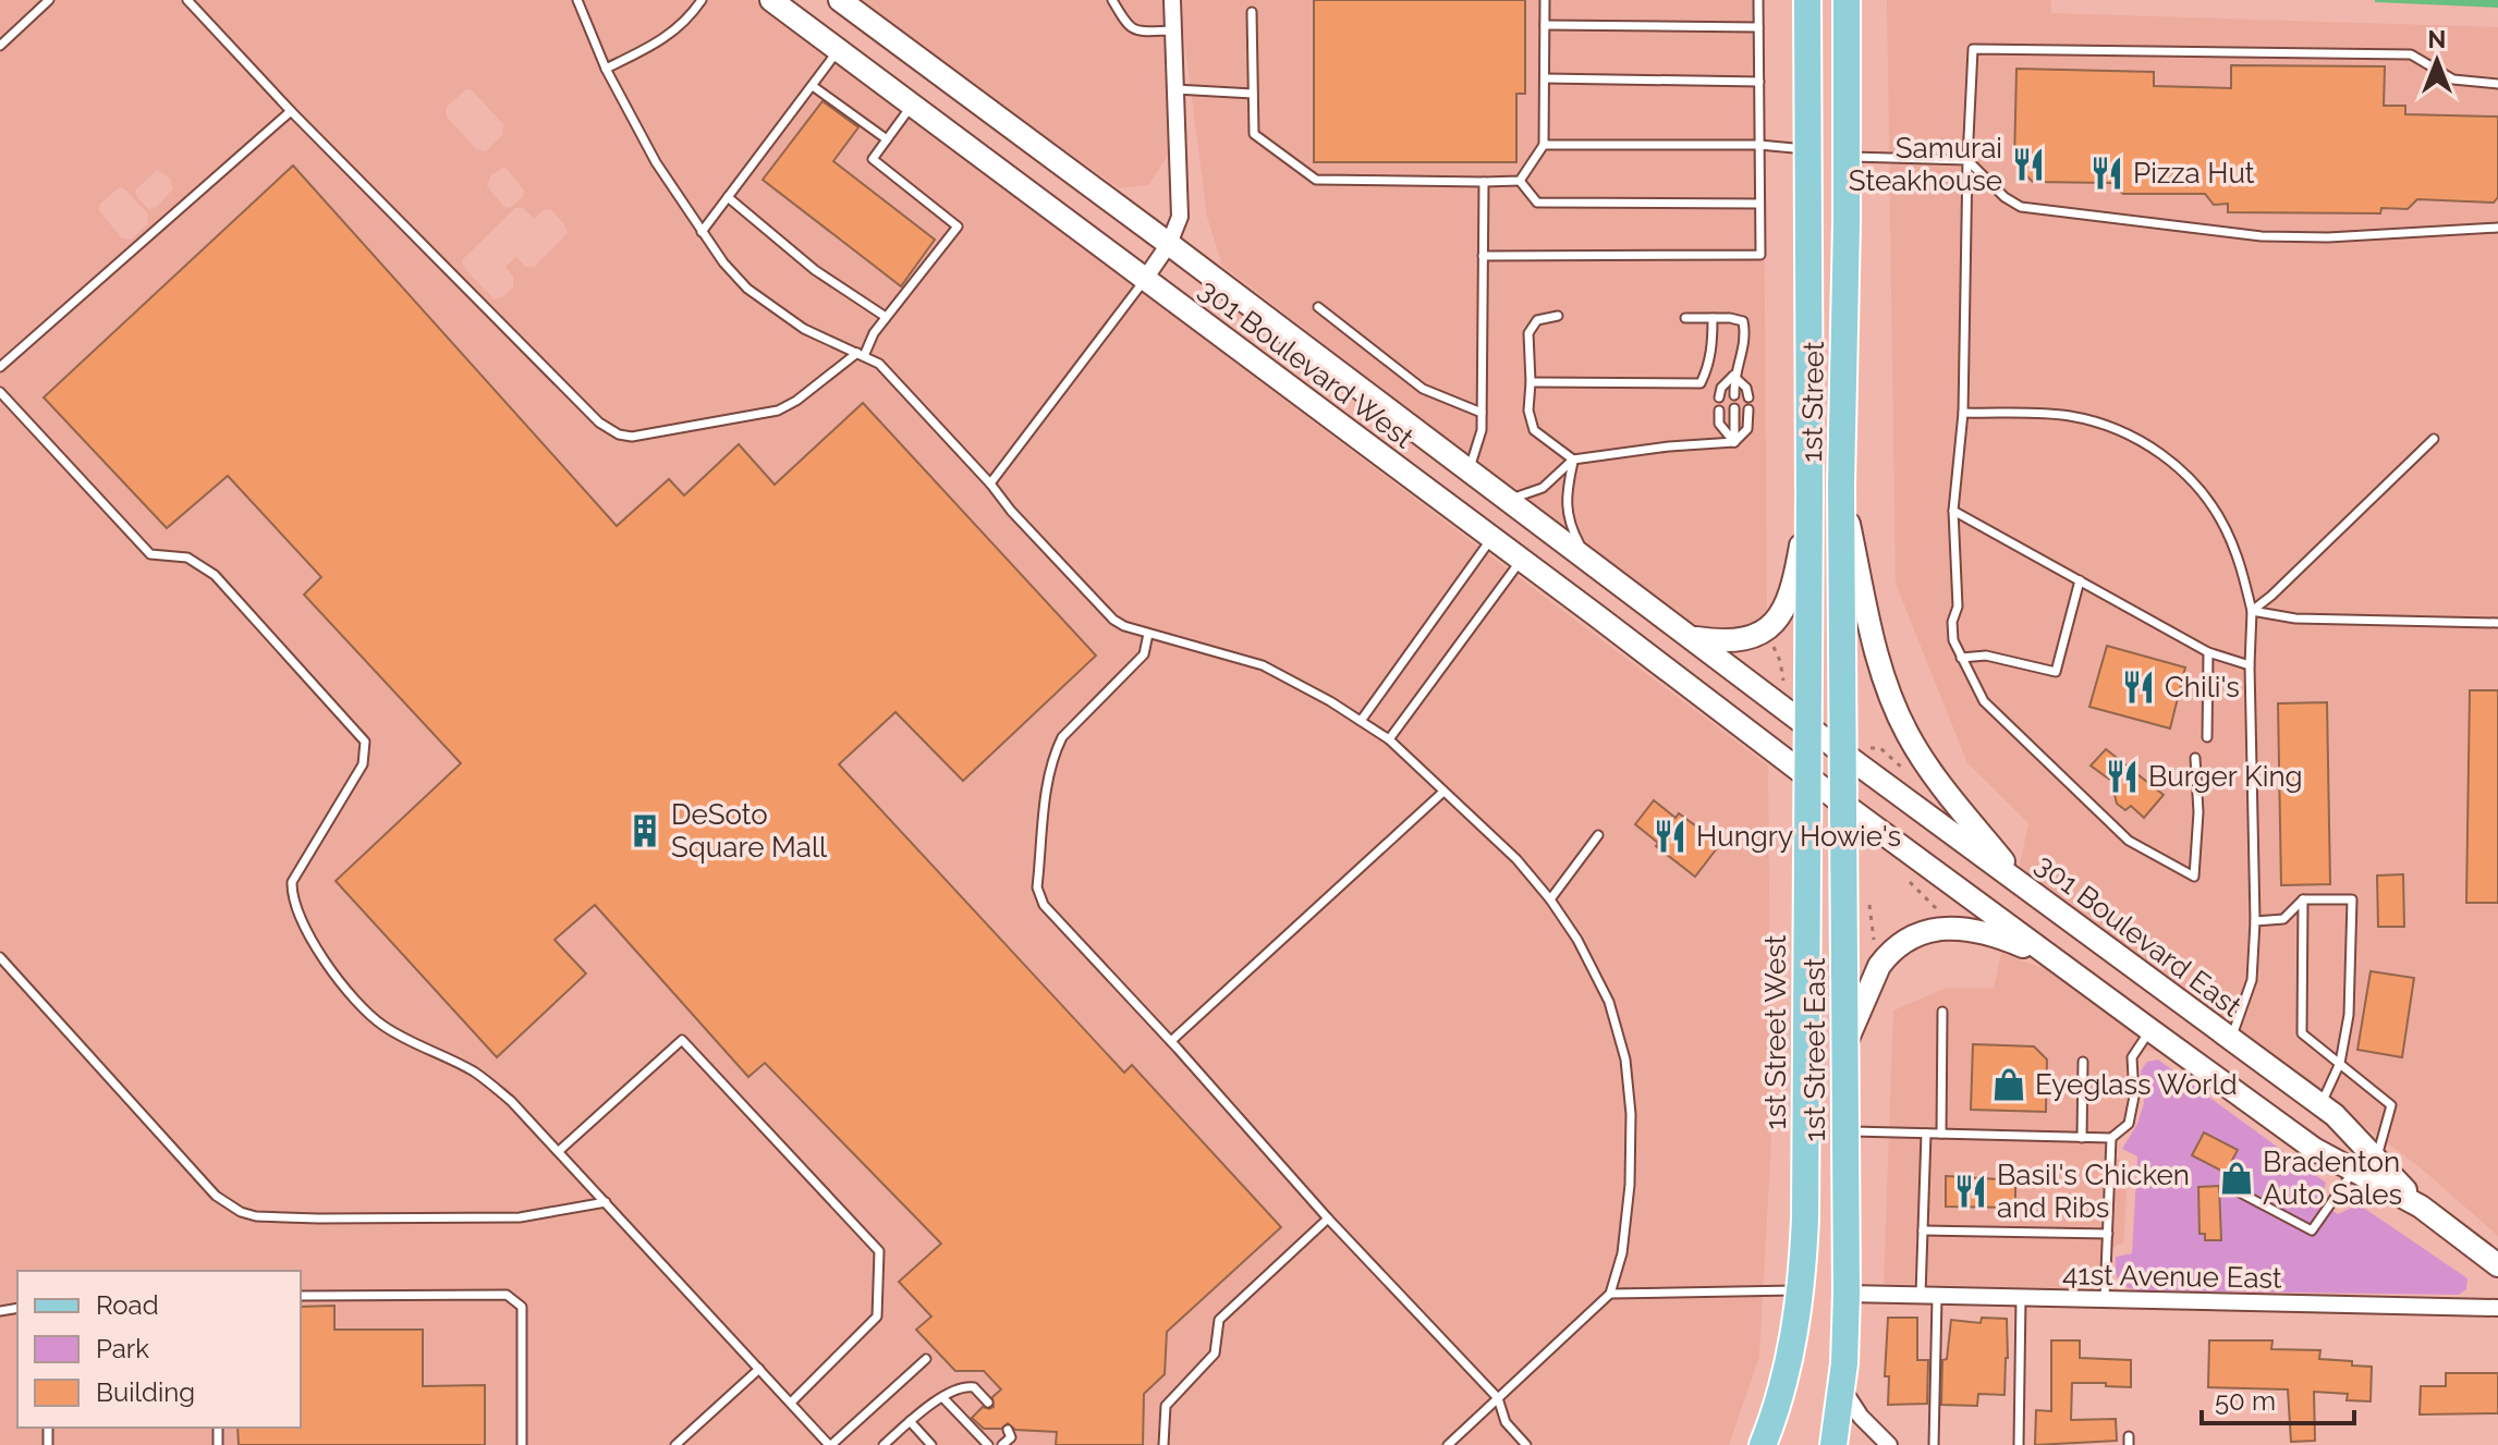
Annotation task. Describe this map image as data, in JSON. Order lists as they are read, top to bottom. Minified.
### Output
{"streets":{"main road":["301 Boulevard West","1st Street","301 Boulevard East","1st Street West","1st Street East"],"street":["41st Avenue East"]},"crossings":[["301 Boulevard West","1st Street"],["301 Boulevard West","301 Boulevard East"],["301 Boulevard West","1st Street West"],["1st Street","301 Boulevard East"],["1st Street","1st Street West"],["1st Street","1st Street East"],["301 Boulevard East","1st Street West"],["301 Boulevard East","1st Street East"],["1st Street East","41st Avenue East"]],"places":{"restaurant":["Samurai Steakhouse","Pizza Hut","Chili's","Burger King","Hungry Howie's","Basil's Chicken and Ribs"],"building":["DeSoto Square Mall"],"shop":["Eyeglass World","Bradenton Auto Sales"]},"legend":["Road","Park","Building"],"scale_bar":"50 m","north":"top"}
